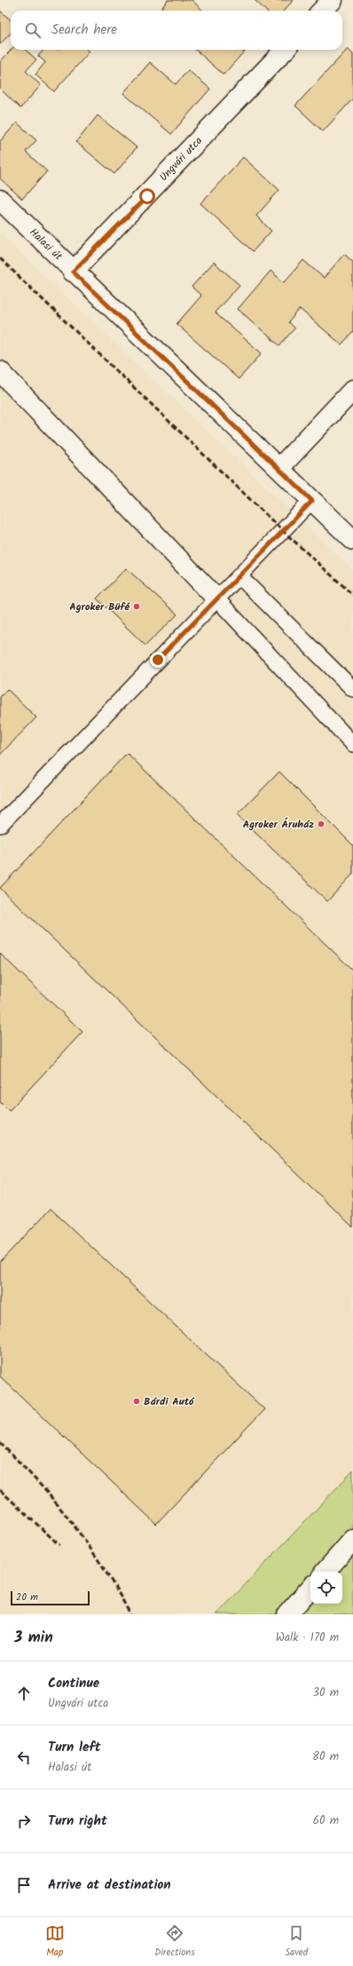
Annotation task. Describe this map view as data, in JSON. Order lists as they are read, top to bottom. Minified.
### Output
{"streets":{"street":["Ungvári utca","Halasi út"]},"crossings":[["Ungvári utca","Halasi út"]],"places":["Agroker Büfé","Agroker Áruház","Bárdi Autó"],"scale_bar":"20 m","page":{"search":"Search here","scale":"20 m","heading":["3 min","Walk · 170 m"],"list":[["Continue","Ungvári utca","30 m"],["Turn left","Halasi út","80 m"],["Turn right","60 m"],"Arrive at destination"],"nav":["Map","Directions","Saved"]}}
